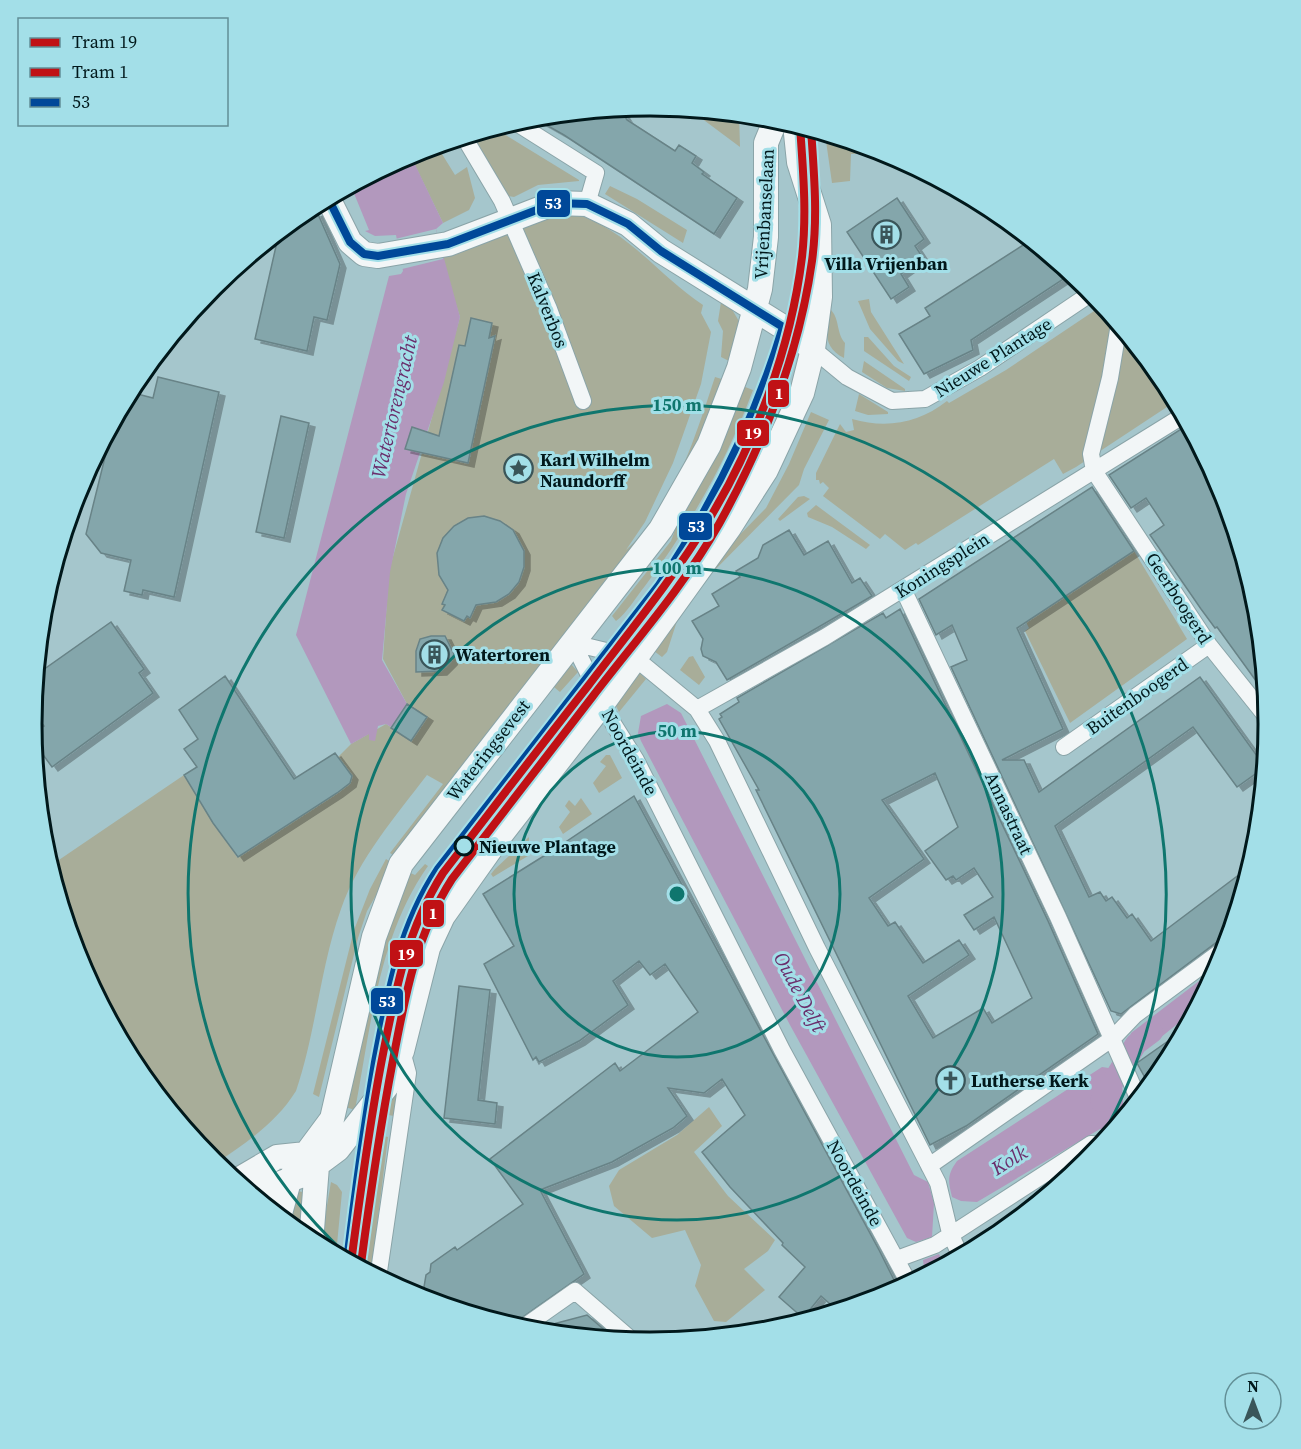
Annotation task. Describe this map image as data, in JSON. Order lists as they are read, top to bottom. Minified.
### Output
{"streets":{"main road":["Vrijenbanselaan","Nieuwe Plantage","Wateringsevest"],"street":["Kalverbos","Koningsplein","Geerboogerd","Buitenboogerd","Noordeinde","Annastraat"]},"crossings":[["Vrijenbanselaan","Nieuwe Plantage"],["Vrijenbanselaan","Wateringsevest"],["Kalverbos","Nieuwe Plantage"],["Nieuwe Plantage","Wateringsevest"],["Koningsplein","Geerboogerd"],["Koningsplein","Annastraat"],["Geerboogerd","Buitenboogerd"],["Wateringsevest","Noordeinde"]],"water":["Watertorengracht","Oude Delft","Kolk"],"places":{"building":["Villa Vrijenban","Watertoren"],"place":["Karl Wilhelm Naundorff"],"other":["Nieuwe Plantage"],"church":["Lutherse Kerk"]},"lines":["tram line 19","tram line 1","transit line 53"],"legend":["Tram 19","Tram 1","53"],"north":"top","rings":["150 m","100 m","50 m"]}
